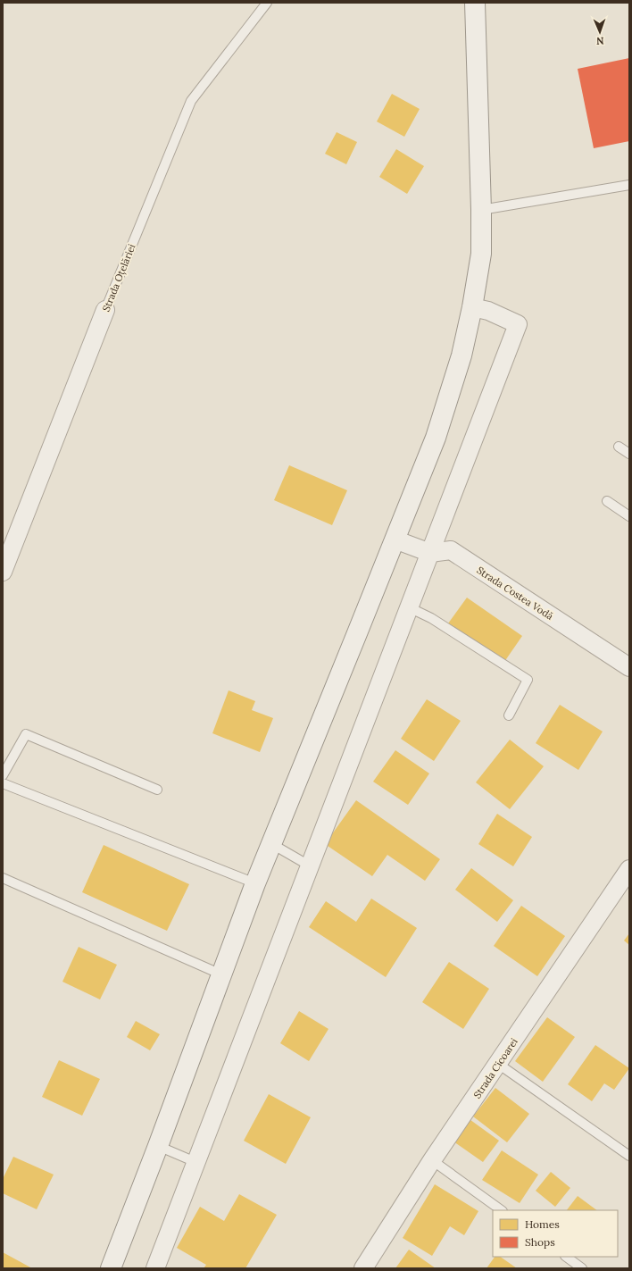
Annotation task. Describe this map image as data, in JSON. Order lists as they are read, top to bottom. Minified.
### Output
{"streets":{"street":["Strada Oțelăriei","Strada Costea Vodă","Strada Cicoarei"]},"legend":["Homes","Shops"],"north":"bottom"}
